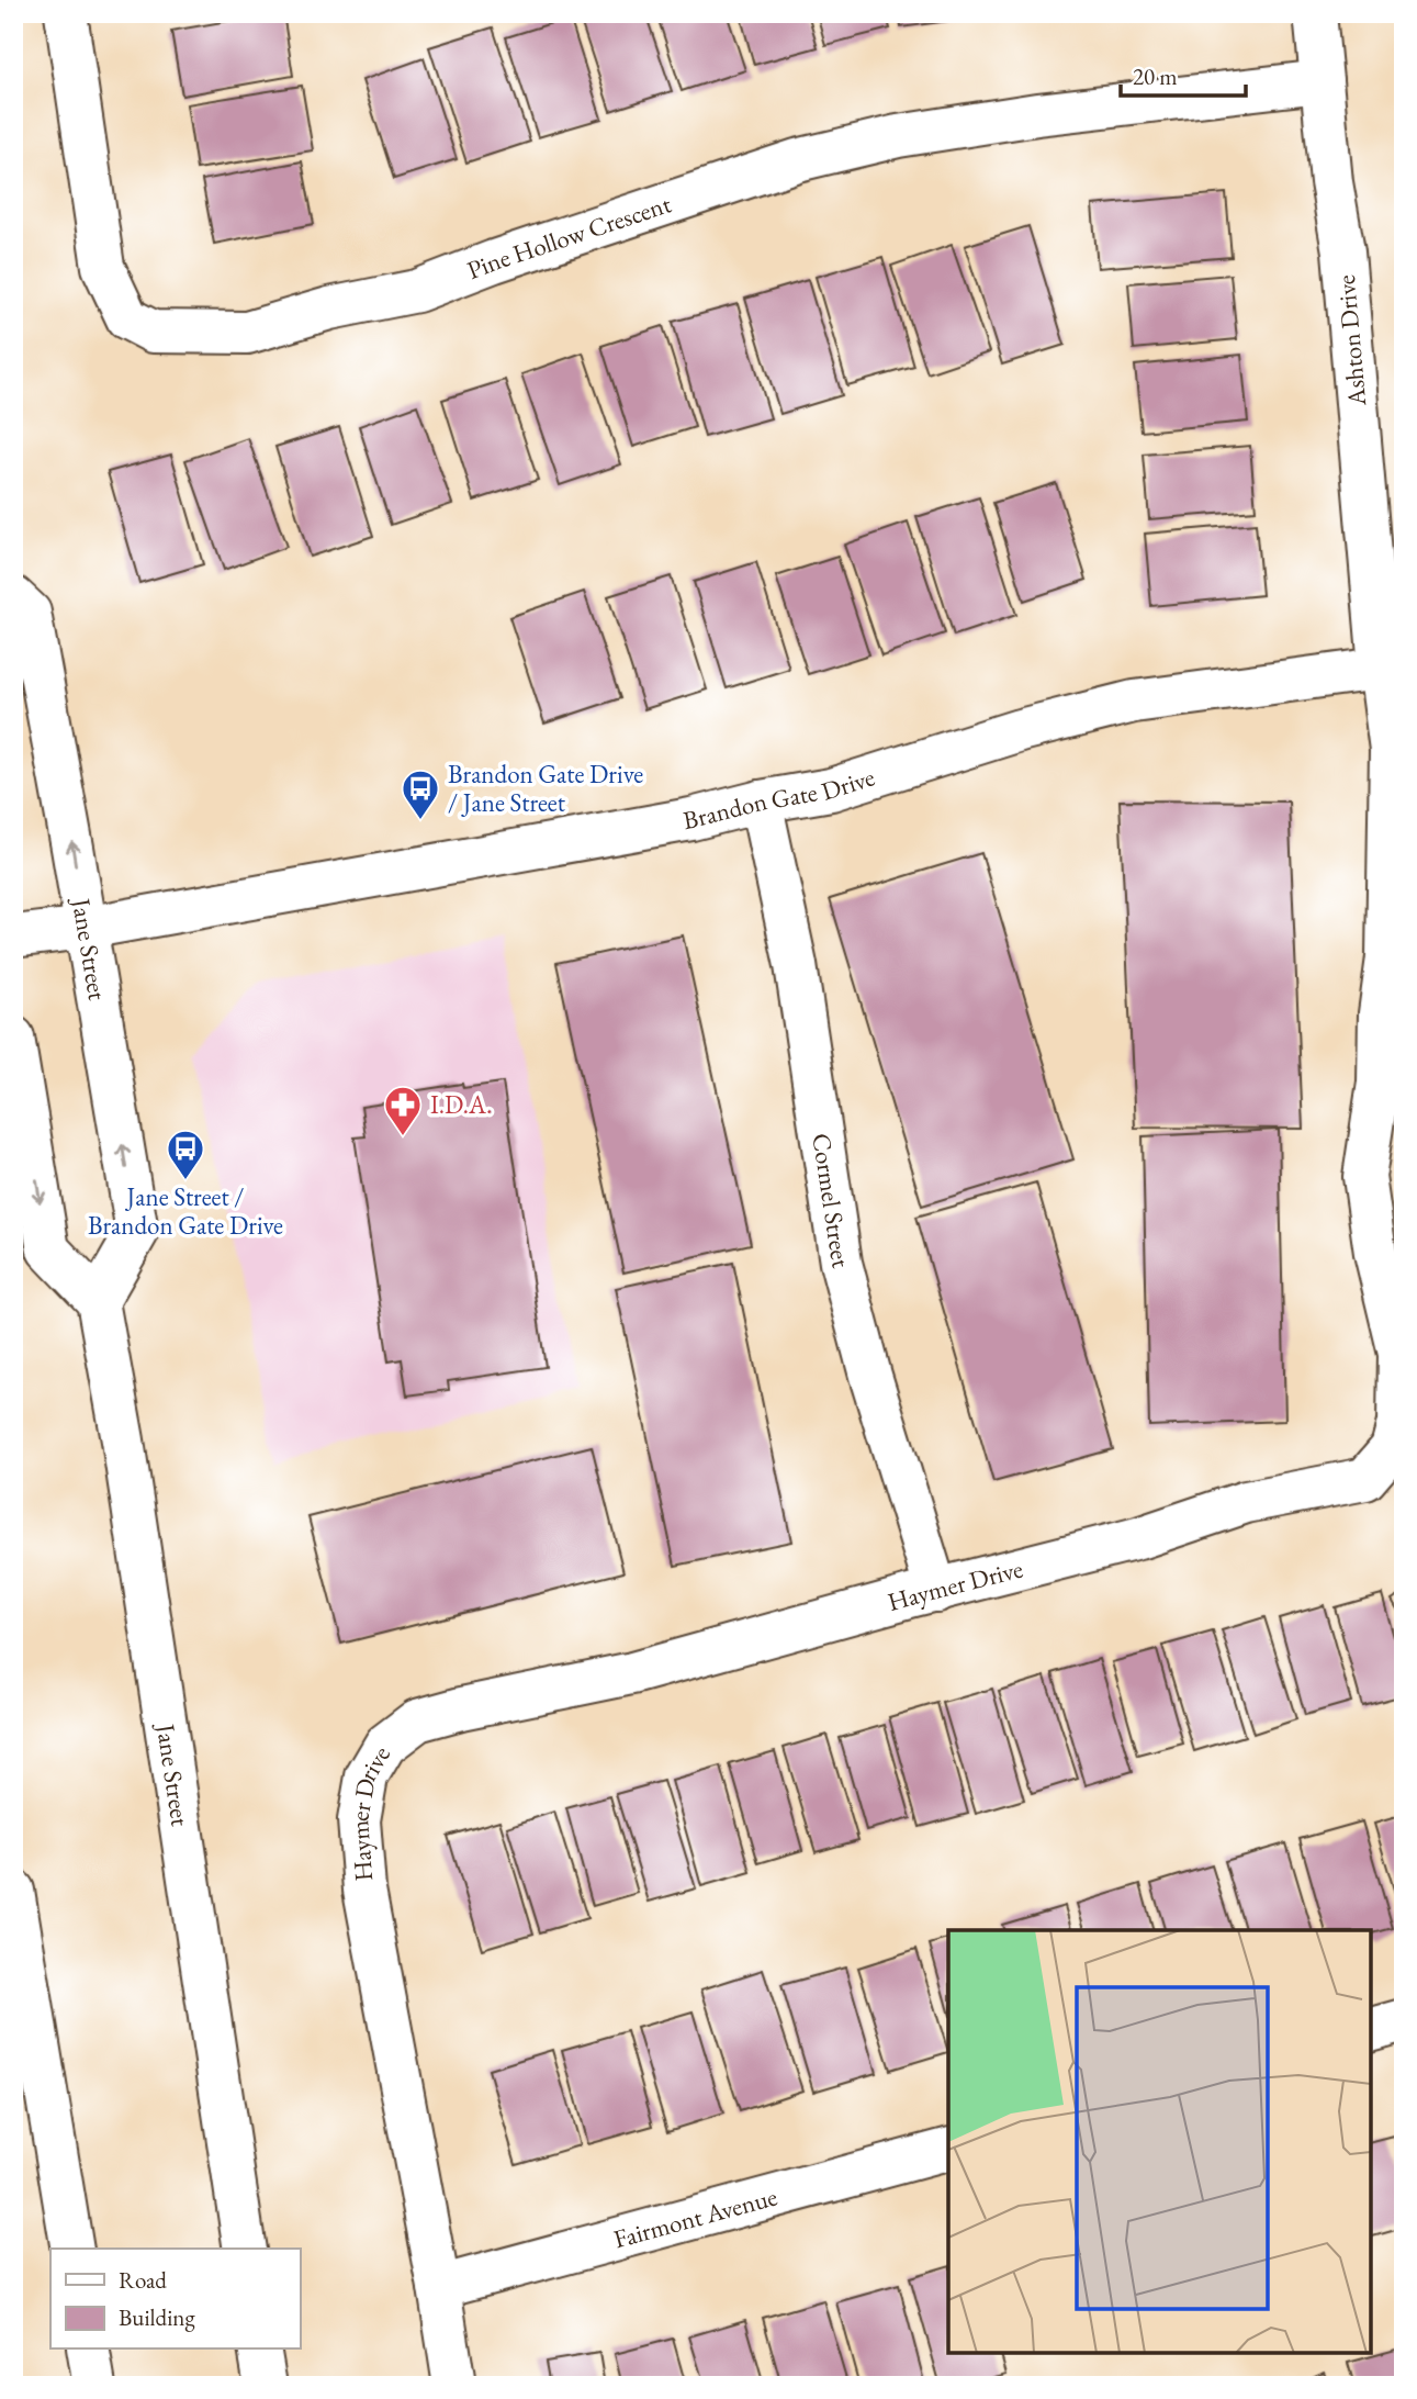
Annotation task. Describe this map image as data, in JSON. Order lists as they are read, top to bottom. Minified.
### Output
{"streets":{"street":["Pine Hollow Crescent","Ashton Drive","Brandon Gate Drive","Jane Street","Cormel Street","Haymer Drive","Fairmont Avenue"]},"crossings":[["Pine Hollow Crescent","Ashton Drive"],["Ashton Drive","Brandon Gate Drive"],["Ashton Drive","Haymer Drive"],["Brandon Gate Drive","Jane Street"],["Brandon Gate Drive","Cormel Street"],["Brandon Gate Drive","Haymer Drive"],["Cormel Street","Haymer Drive"],["Haymer Drive","Fairmont Avenue"]],"places":{"bus stop":["Brandon Gate Drive / Jane Street","Jane Street / Brandon Gate Drive"],"pharmacy":["I.D.A."]},"legend":["Road","Building"],"scale_bar":"20 m"}
